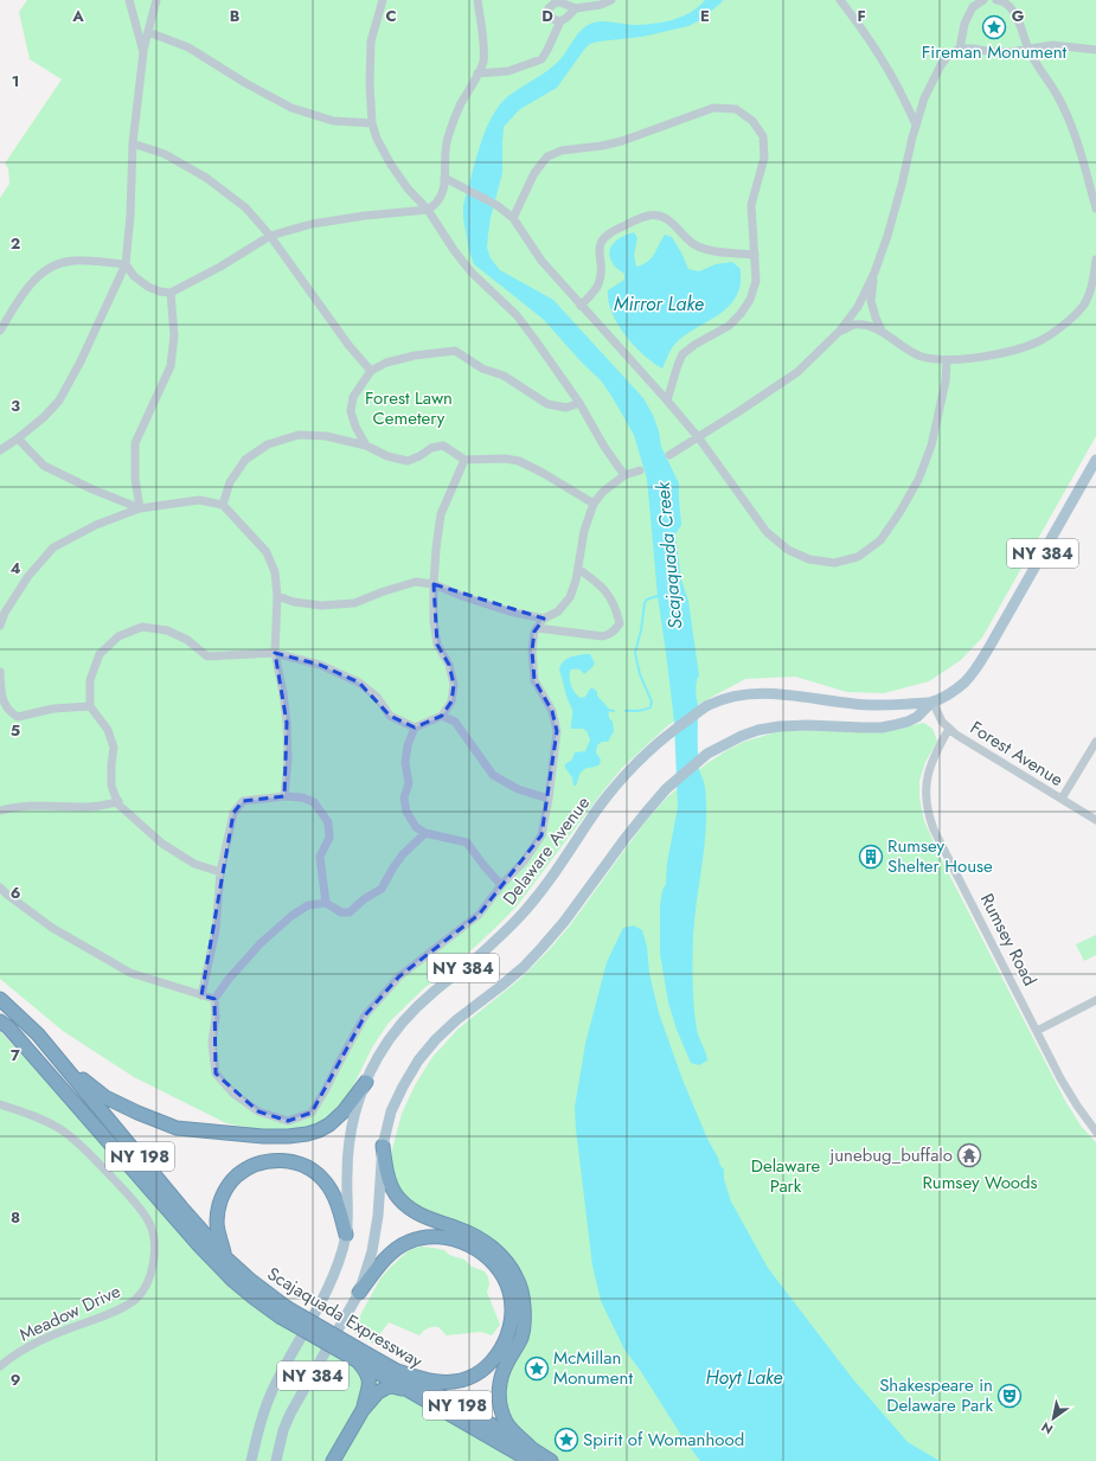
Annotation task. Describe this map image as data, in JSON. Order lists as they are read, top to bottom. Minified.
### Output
{"streets":{"highway":["NY 198","Scajaquada Expressway"],"main road":["NY 384","Delaware Avenue"],"street":["Forest Avenue","Rumsey Road","Meadow Drive"]},"crossings":[["Forest Avenue","Delaware Avenue"],["Forest Avenue","Rumsey Road"]],"water":["Mirror Lake","Scajaquada Creek","Hoyt Lake"],"parks":["Forest Lawn Cemetery","Delaware Park","Rumsey Woods"],"places":{"place":["Fireman Monument","McMillan Monument","Spirit of Womanhood"],"building":["Rumsey Shelter House"],"temple":["junebug_buffalo"],"theatre":["Shakespeare in Delaware Park"]},"north":"bottom left","grid":{"columns":["A","B","C","D","E","F","G"],"rows":["1","2","3","4","5","6","7","8","9"]}}
